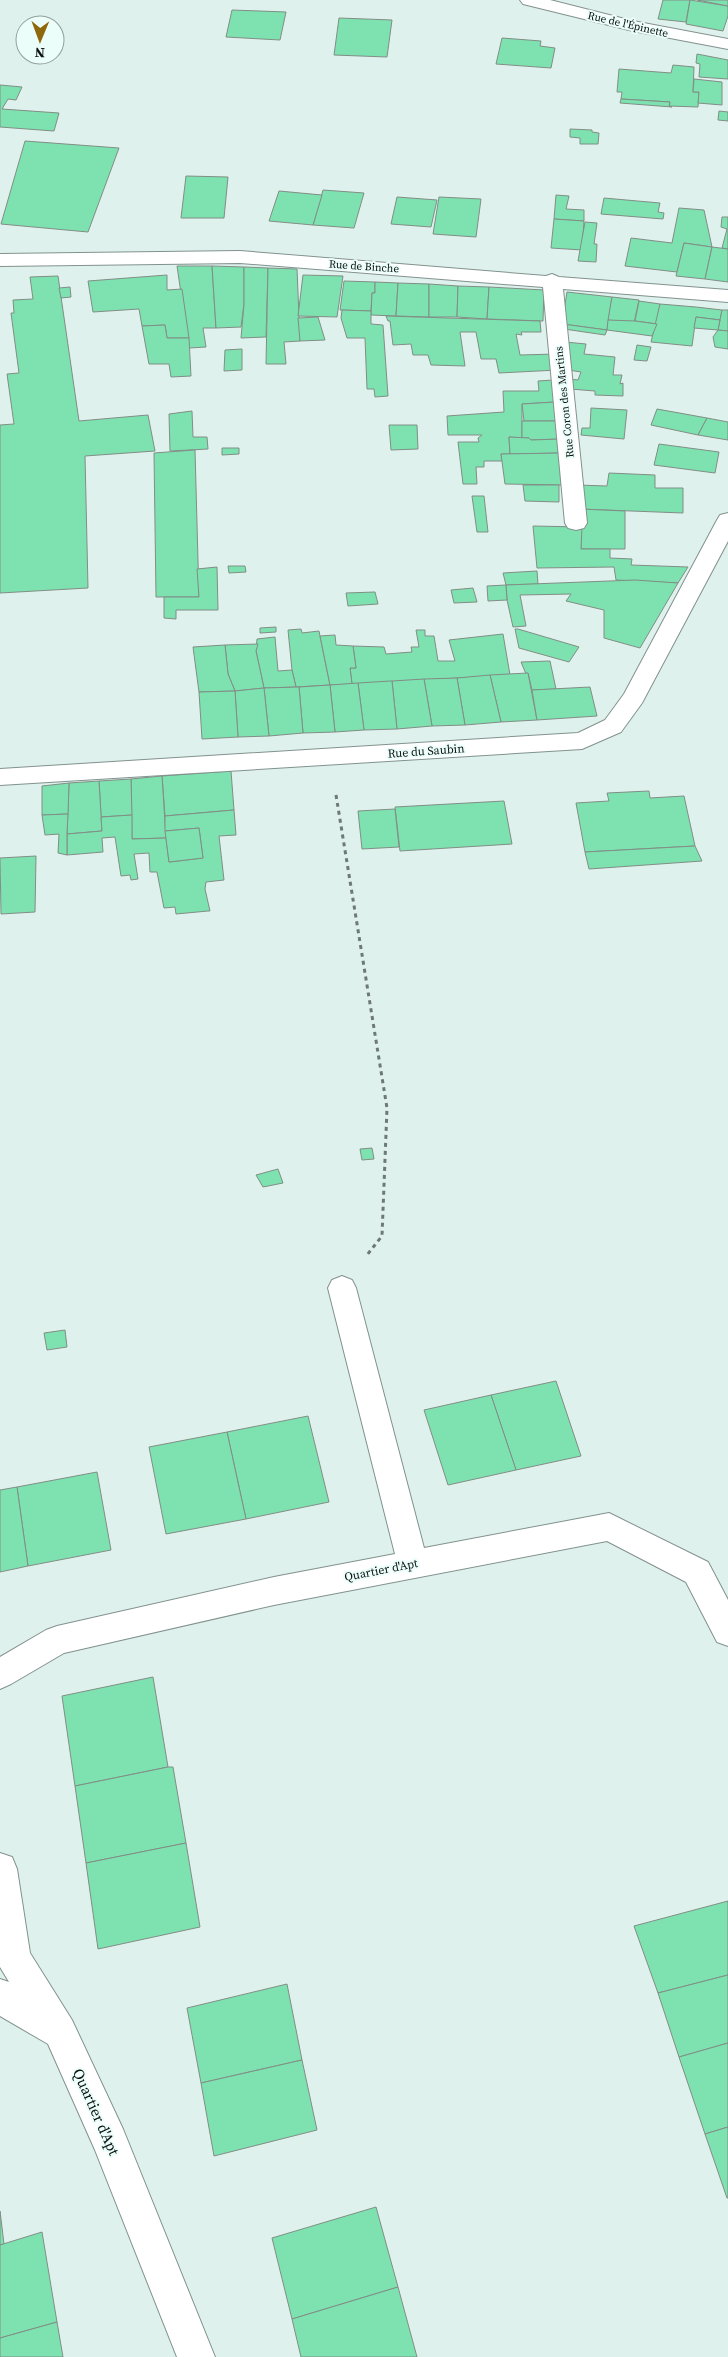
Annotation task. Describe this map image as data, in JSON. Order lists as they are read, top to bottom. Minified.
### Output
{"streets":{"street":["Rue de l'Épinette","Rue de Binche","Rue Coron des Martins","Rue du Saubin","Quartier d'Apt"]},"crossings":[["Rue de Binche","Rue Coron des Martins"]],"north":"bottom"}
